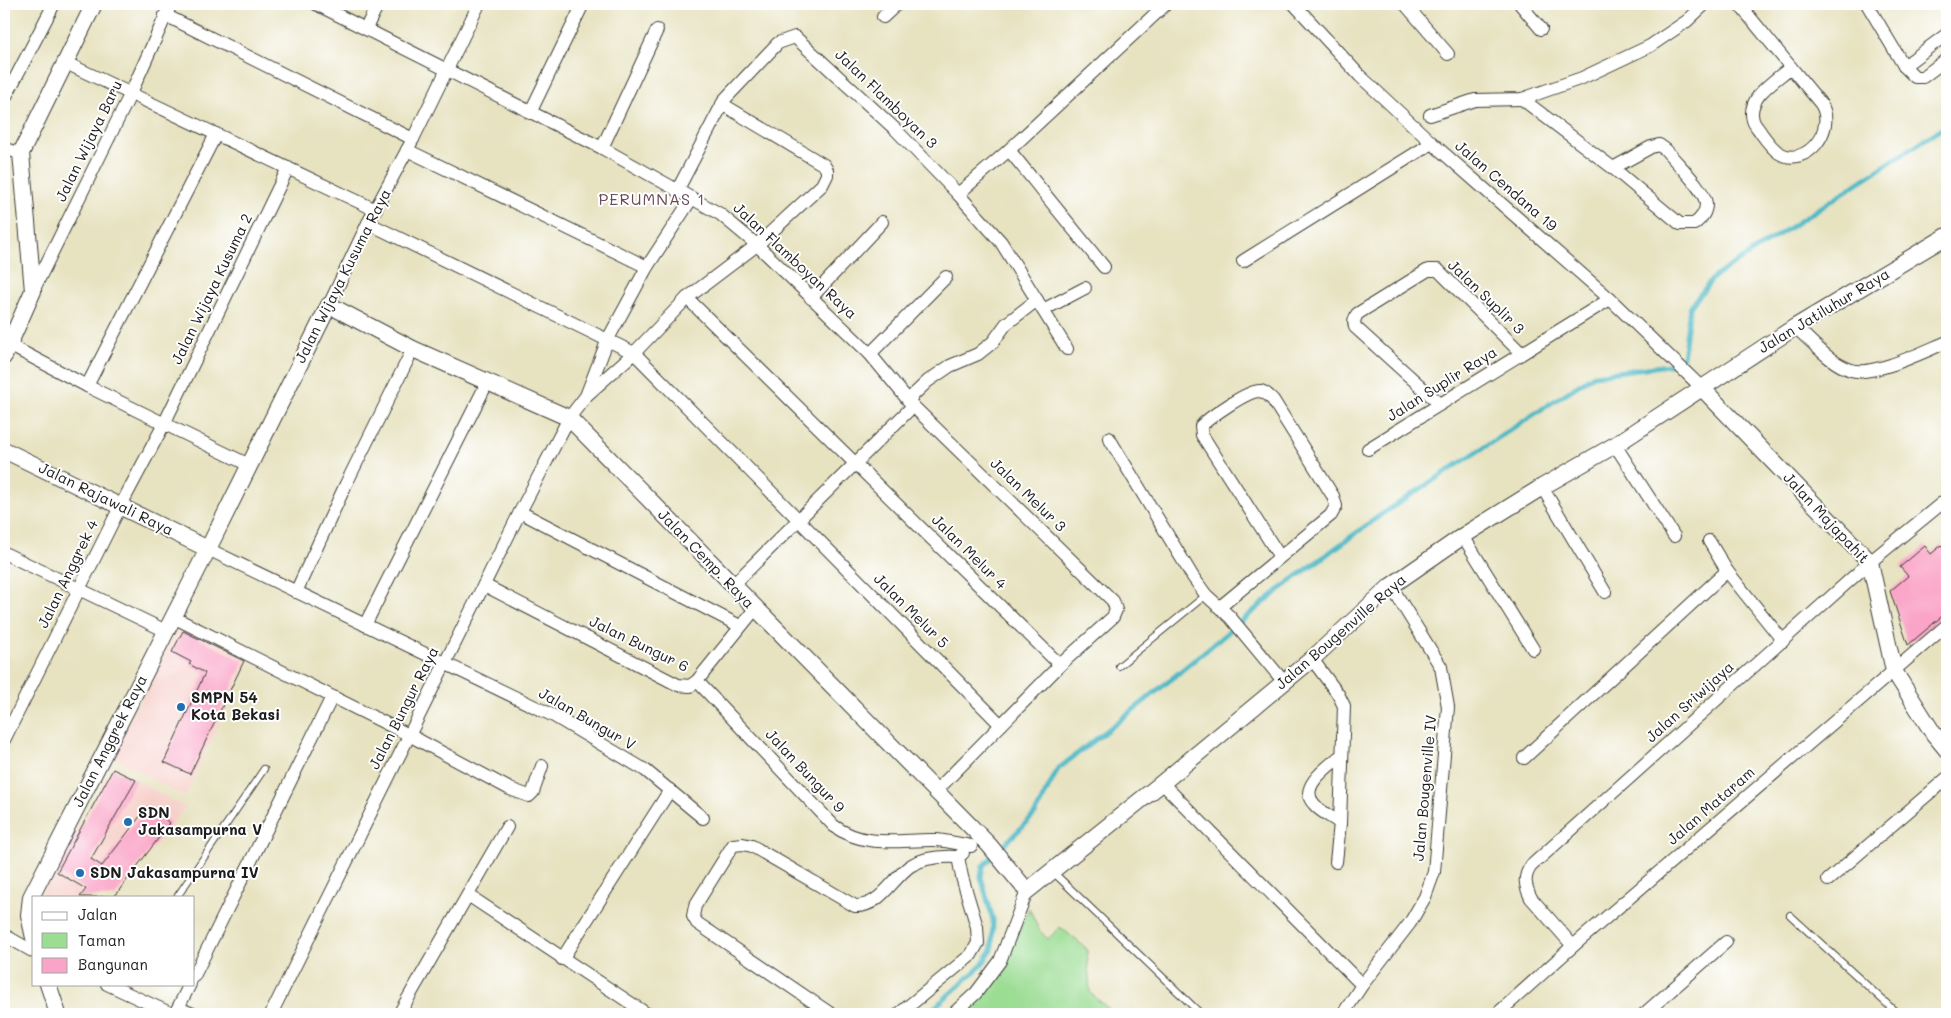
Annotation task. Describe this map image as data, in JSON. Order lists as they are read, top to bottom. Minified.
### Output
{"streets":{"street":["Jalan Flamboyan 3","Jalan Wijaya Baru","Jalan Cendana 19","Jalan Flamboyan Raya","Jalan Wijaya Kusuma Raya","Jalan Wijaya Kusuma 2","Jalan Suplir 3","Jalan Jatiluhur Raya","Jalan Suplir Raya","Jalan Melur 3","Jalan Rajawali Raya","Jalan Majapahit","Jalan Melur 4","Jalan Cemp. Raya","Jalan Anggrek 4","Jalan Melur 5","Jalan Bougenville Raya","Jalan Bungur 6","Jalan Sriwijaya","Jalan Bungur Raya","Jalan Bungur V","Jalan Anggrek Raya","Jalan Bungur 9","Jalan Bougenville IV","Jalan Mataram"]},"crossings":[["Jalan Flamboyan 3","Jalan Flamboyan Raya"],["Jalan Cendana 19","Jalan Jatiluhur Raya"],["Jalan Cendana 19","Jalan Suplir Raya"],["Jalan Cendana 19","Jalan Majapahit"],["Jalan Cendana 19","Jalan Bougenville Raya"],["Jalan Flamboyan Raya","Jalan Wijaya Kusuma Raya"],["Jalan Flamboyan Raya","Jalan Melur 3"],["Jalan Wijaya Kusuma Raya","Jalan Rajawali Raya"],["Jalan Wijaya Kusuma Raya","Jalan Cemp. Raya"],["Jalan Wijaya Kusuma Raya","Jalan Melur 5"],["Jalan Wijaya Kusuma Raya","Jalan Bungur V"],["Jalan Wijaya Kusuma Raya","Jalan Anggrek Raya"],["Jalan Wijaya Kusuma 2","Jalan Anggrek 4"],["Jalan Suplir 3","Jalan Suplir Raya"],["Jalan Jatiluhur Raya","Jalan Majapahit"],["Jalan Jatiluhur Raya","Jalan Bougenville Raya"],["Jalan Melur 3","Jalan Melur 4"],["Jalan Rajawali Raya","Jalan Anggrek 4"],["Jalan Rajawali Raya","Jalan Bungur V"],["Jalan Rajawali Raya","Jalan Anggrek Raya"],["Jalan Majapahit","Jalan Bougenville Raya"],["Jalan Majapahit","Jalan Sriwijaya"],["Jalan Majapahit","Jalan Mataram"],["Jalan Cemp. Raya","Jalan Bougenville Raya"],["Jalan Cemp. Raya","Jalan Bungur 6"],["Jalan Cemp. Raya","Jalan Bungur Raya"],["Jalan Cemp. Raya","Jalan Bungur 9"],["Jalan Bougenville Raya","Jalan Bougenville IV"],["Jalan Bungur 6","Jalan Bungur Raya"],["Jalan Bungur 6","Jalan Bungur 9"],["Jalan Sriwijaya","Jalan Mataram"],["Jalan Bungur Raya","Jalan Bungur V"],["Jalan Bungur V","Jalan Anggrek Raya"]],"districts":["PERUMNAS 1"],"places":["SMPN 54 Kota Bekasi","SDN Jakasampurna V","SDN Jakasampurna IV"],"legend":["Jalan","Taman","Bangunan"]}
